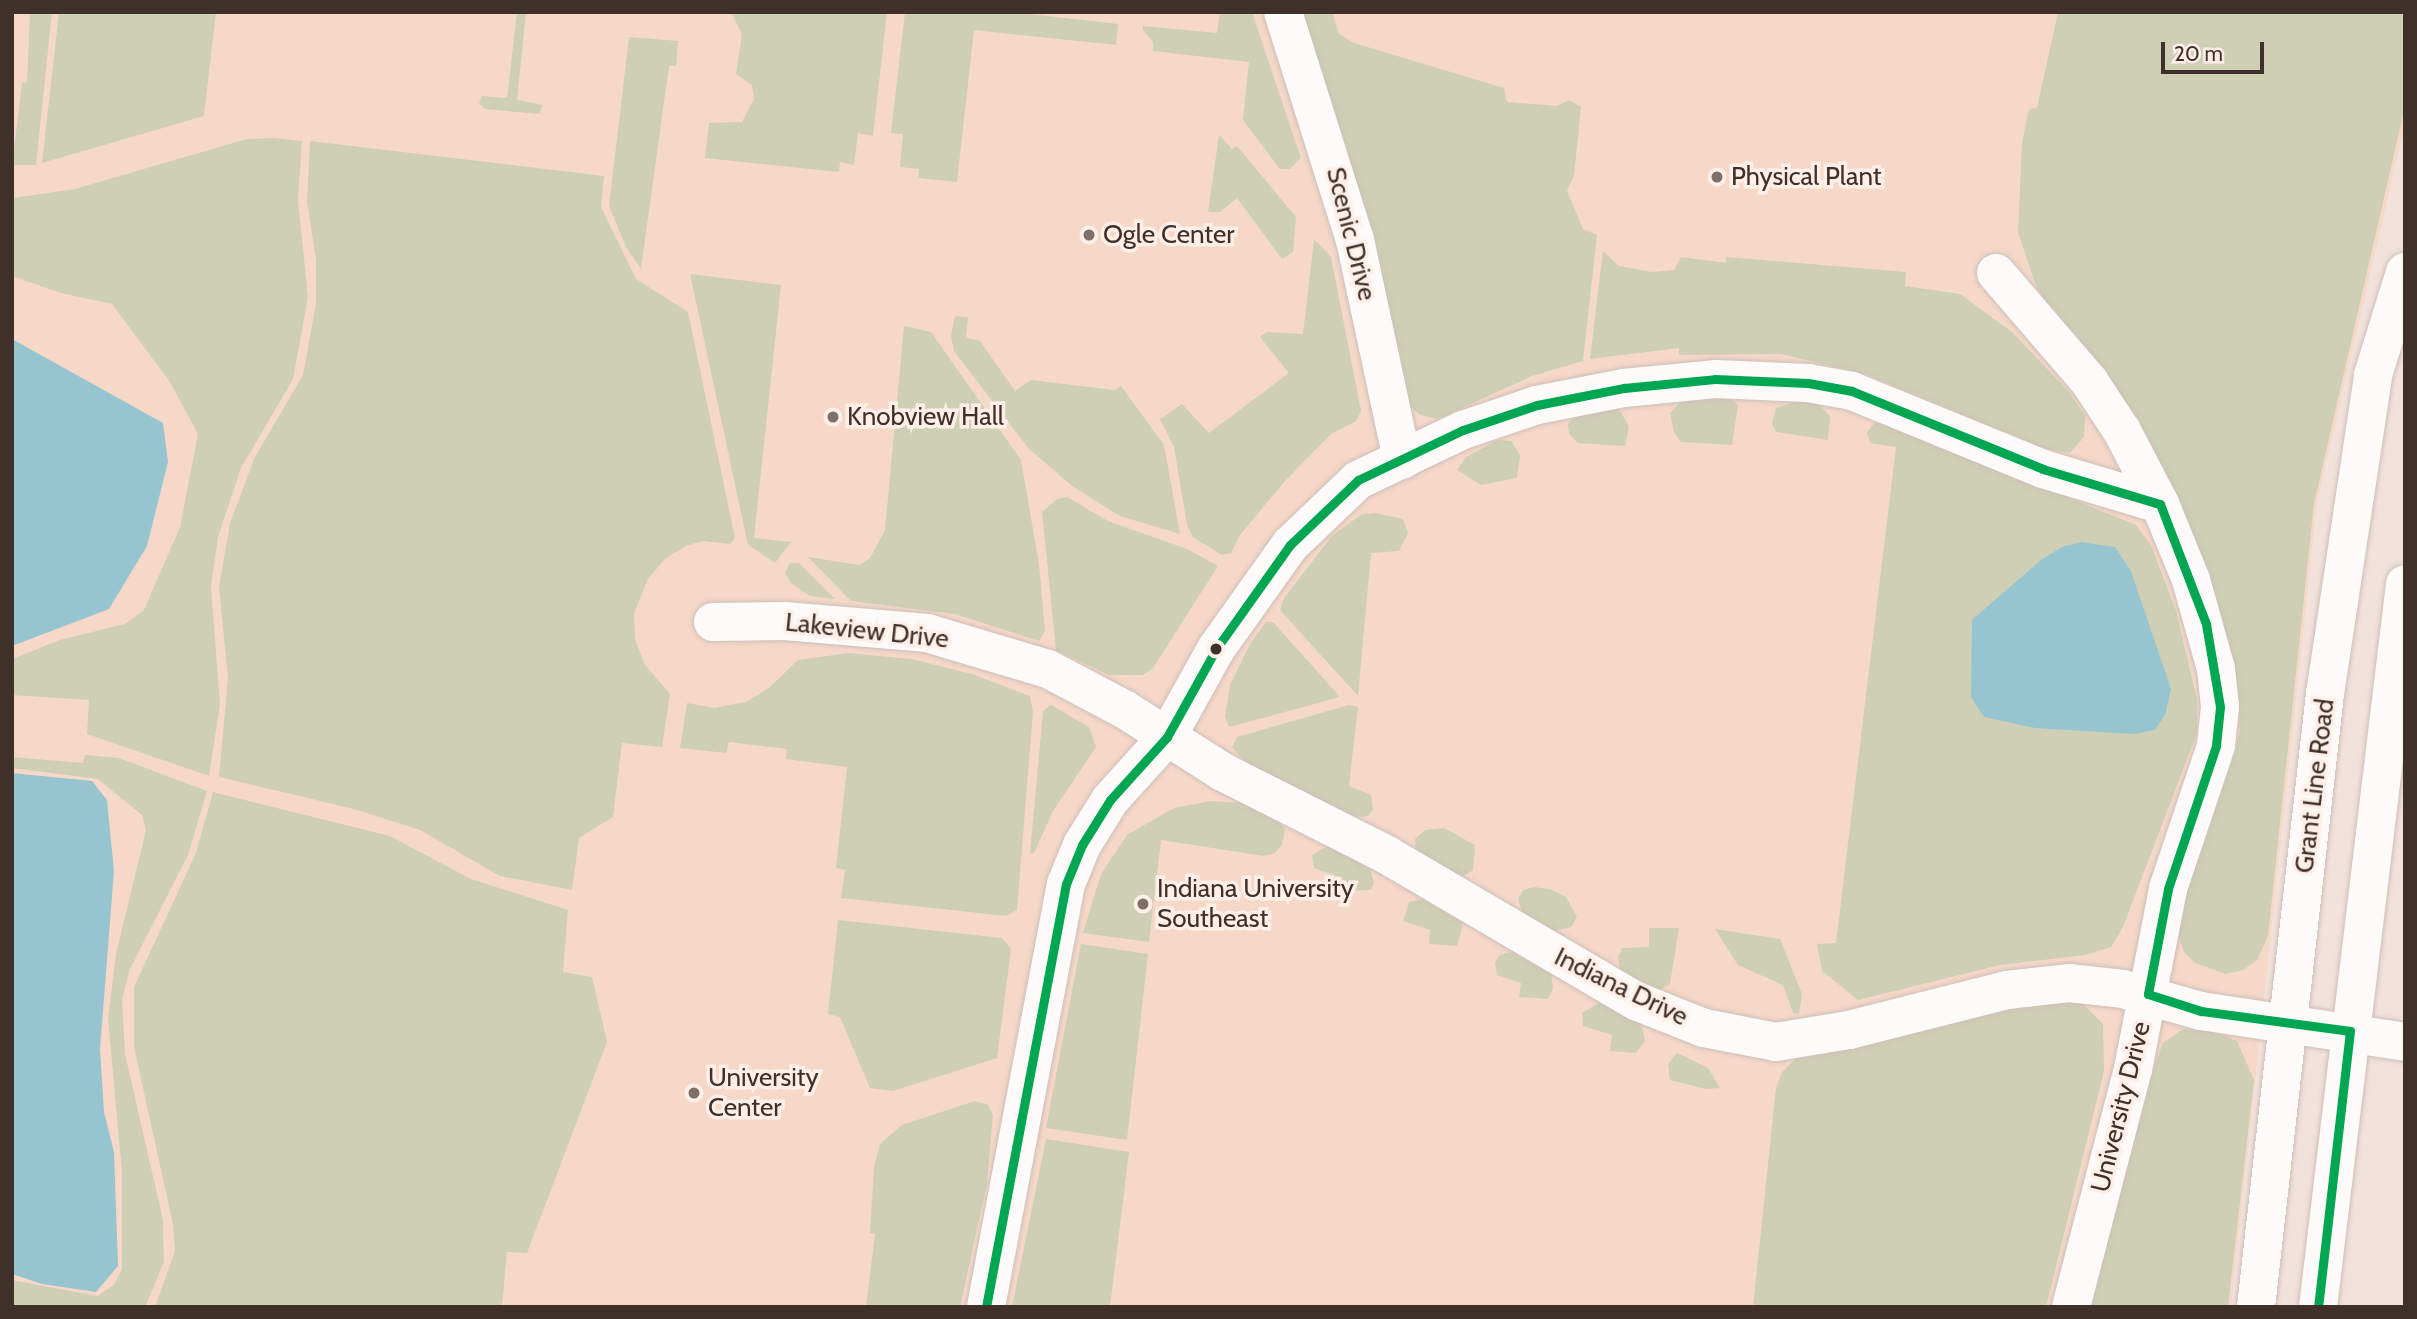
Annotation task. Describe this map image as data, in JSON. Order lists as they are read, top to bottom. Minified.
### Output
{"streets":{"street":["Scenic Drive","Lakeview Drive","Grant Line Road","Indiana Drive","University Drive"]},"crossings":[["Lakeview Drive","Indiana Drive"],["Grant Line Road","Indiana Drive"],["Indiana Drive","University Drive"]],"places":["Physical Plant","Ogle Center","Knobview Hall","Indiana University Southeast","University Center"],"scale_bar":"20 m"}
